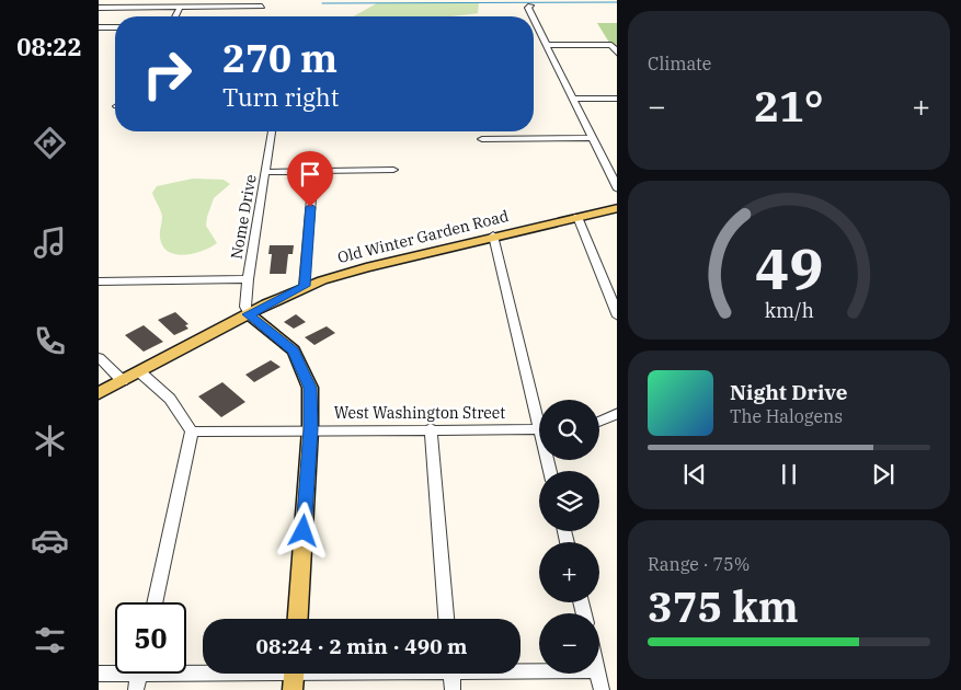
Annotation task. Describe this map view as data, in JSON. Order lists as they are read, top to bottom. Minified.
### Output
{"streets":{"main road":["Old Winter Garden Road"],"street":["Nome Drive","West Washington Street"]},"crossings":[["Nome Drive","Old Winter Garden Road"]],"page":{"tabs":"08:22","tile":["Climate",["Range · 75%","375 km"]],"turn":["270 m","Turn right"],"heat":["−","21°","+"],"song":["Night Drive","The Halogens"],"map_buttons":["+","−"],"limit":"50","trip":"08:24 · 2 min · 490 m","gauge":["49","km/h"]}}
